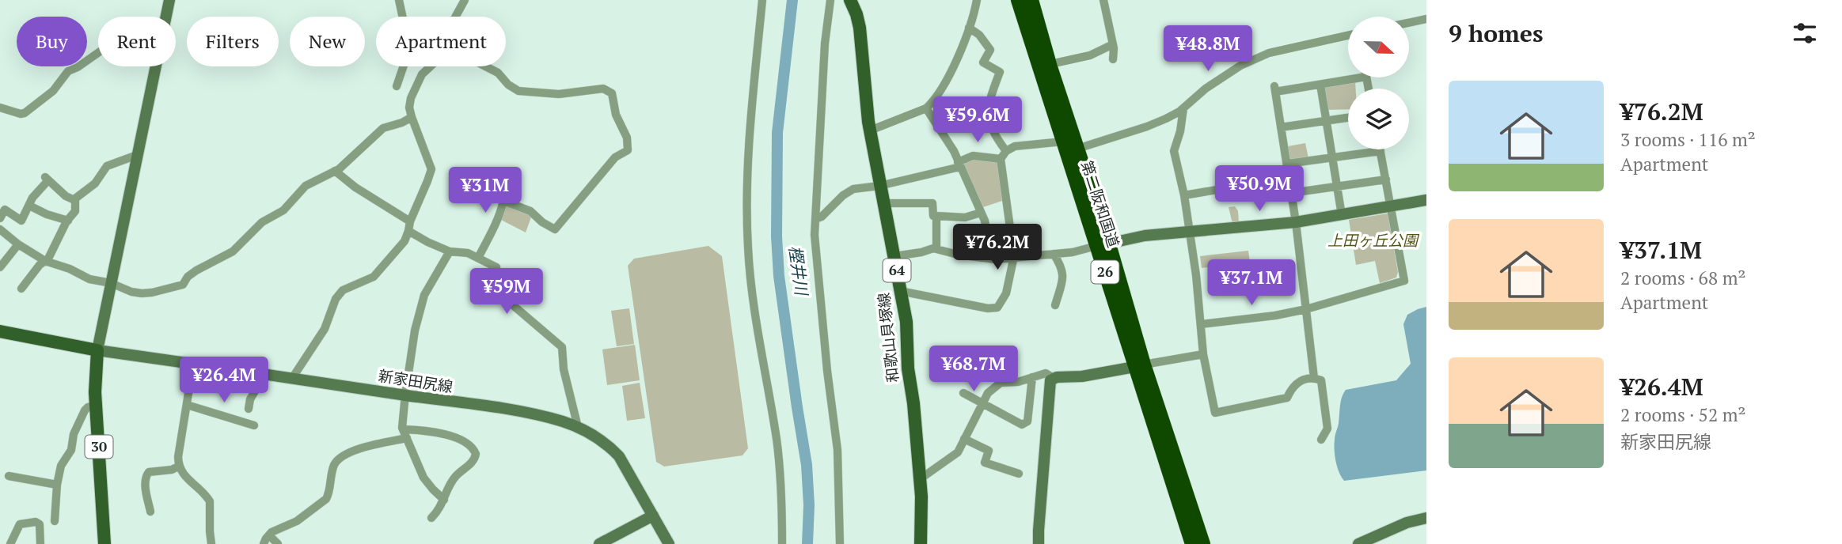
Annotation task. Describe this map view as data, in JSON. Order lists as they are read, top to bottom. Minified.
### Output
{"streets":{"highway":["第二阪和国道","26"],"main road":["64","和歌山貝塚線","30"],"street":["新家田尻線"]},"crossings":[["新家田尻線","30"]],"water":["樫井川"],"parks":["上田ヶ丘公園"],"north":"right","page":{"heading":"9 homes","chip":["Buy","Rent","Filters","New","Apartment"],"price":["¥48.8M","¥59.6M","¥50.9M","¥31M","¥76.2M","¥37.1M","¥59M","¥68.7M","¥26.4M"],"list":[{"name":"¥76.2M","note":"3 rooms · 116 m² · Apartment"},{"name":"¥37.1M","note":"2 rooms · 68 m² · Apartment"},{"name":"¥26.4M","note":"2 rooms · 52 m² · 新家田尻線"}]}}
